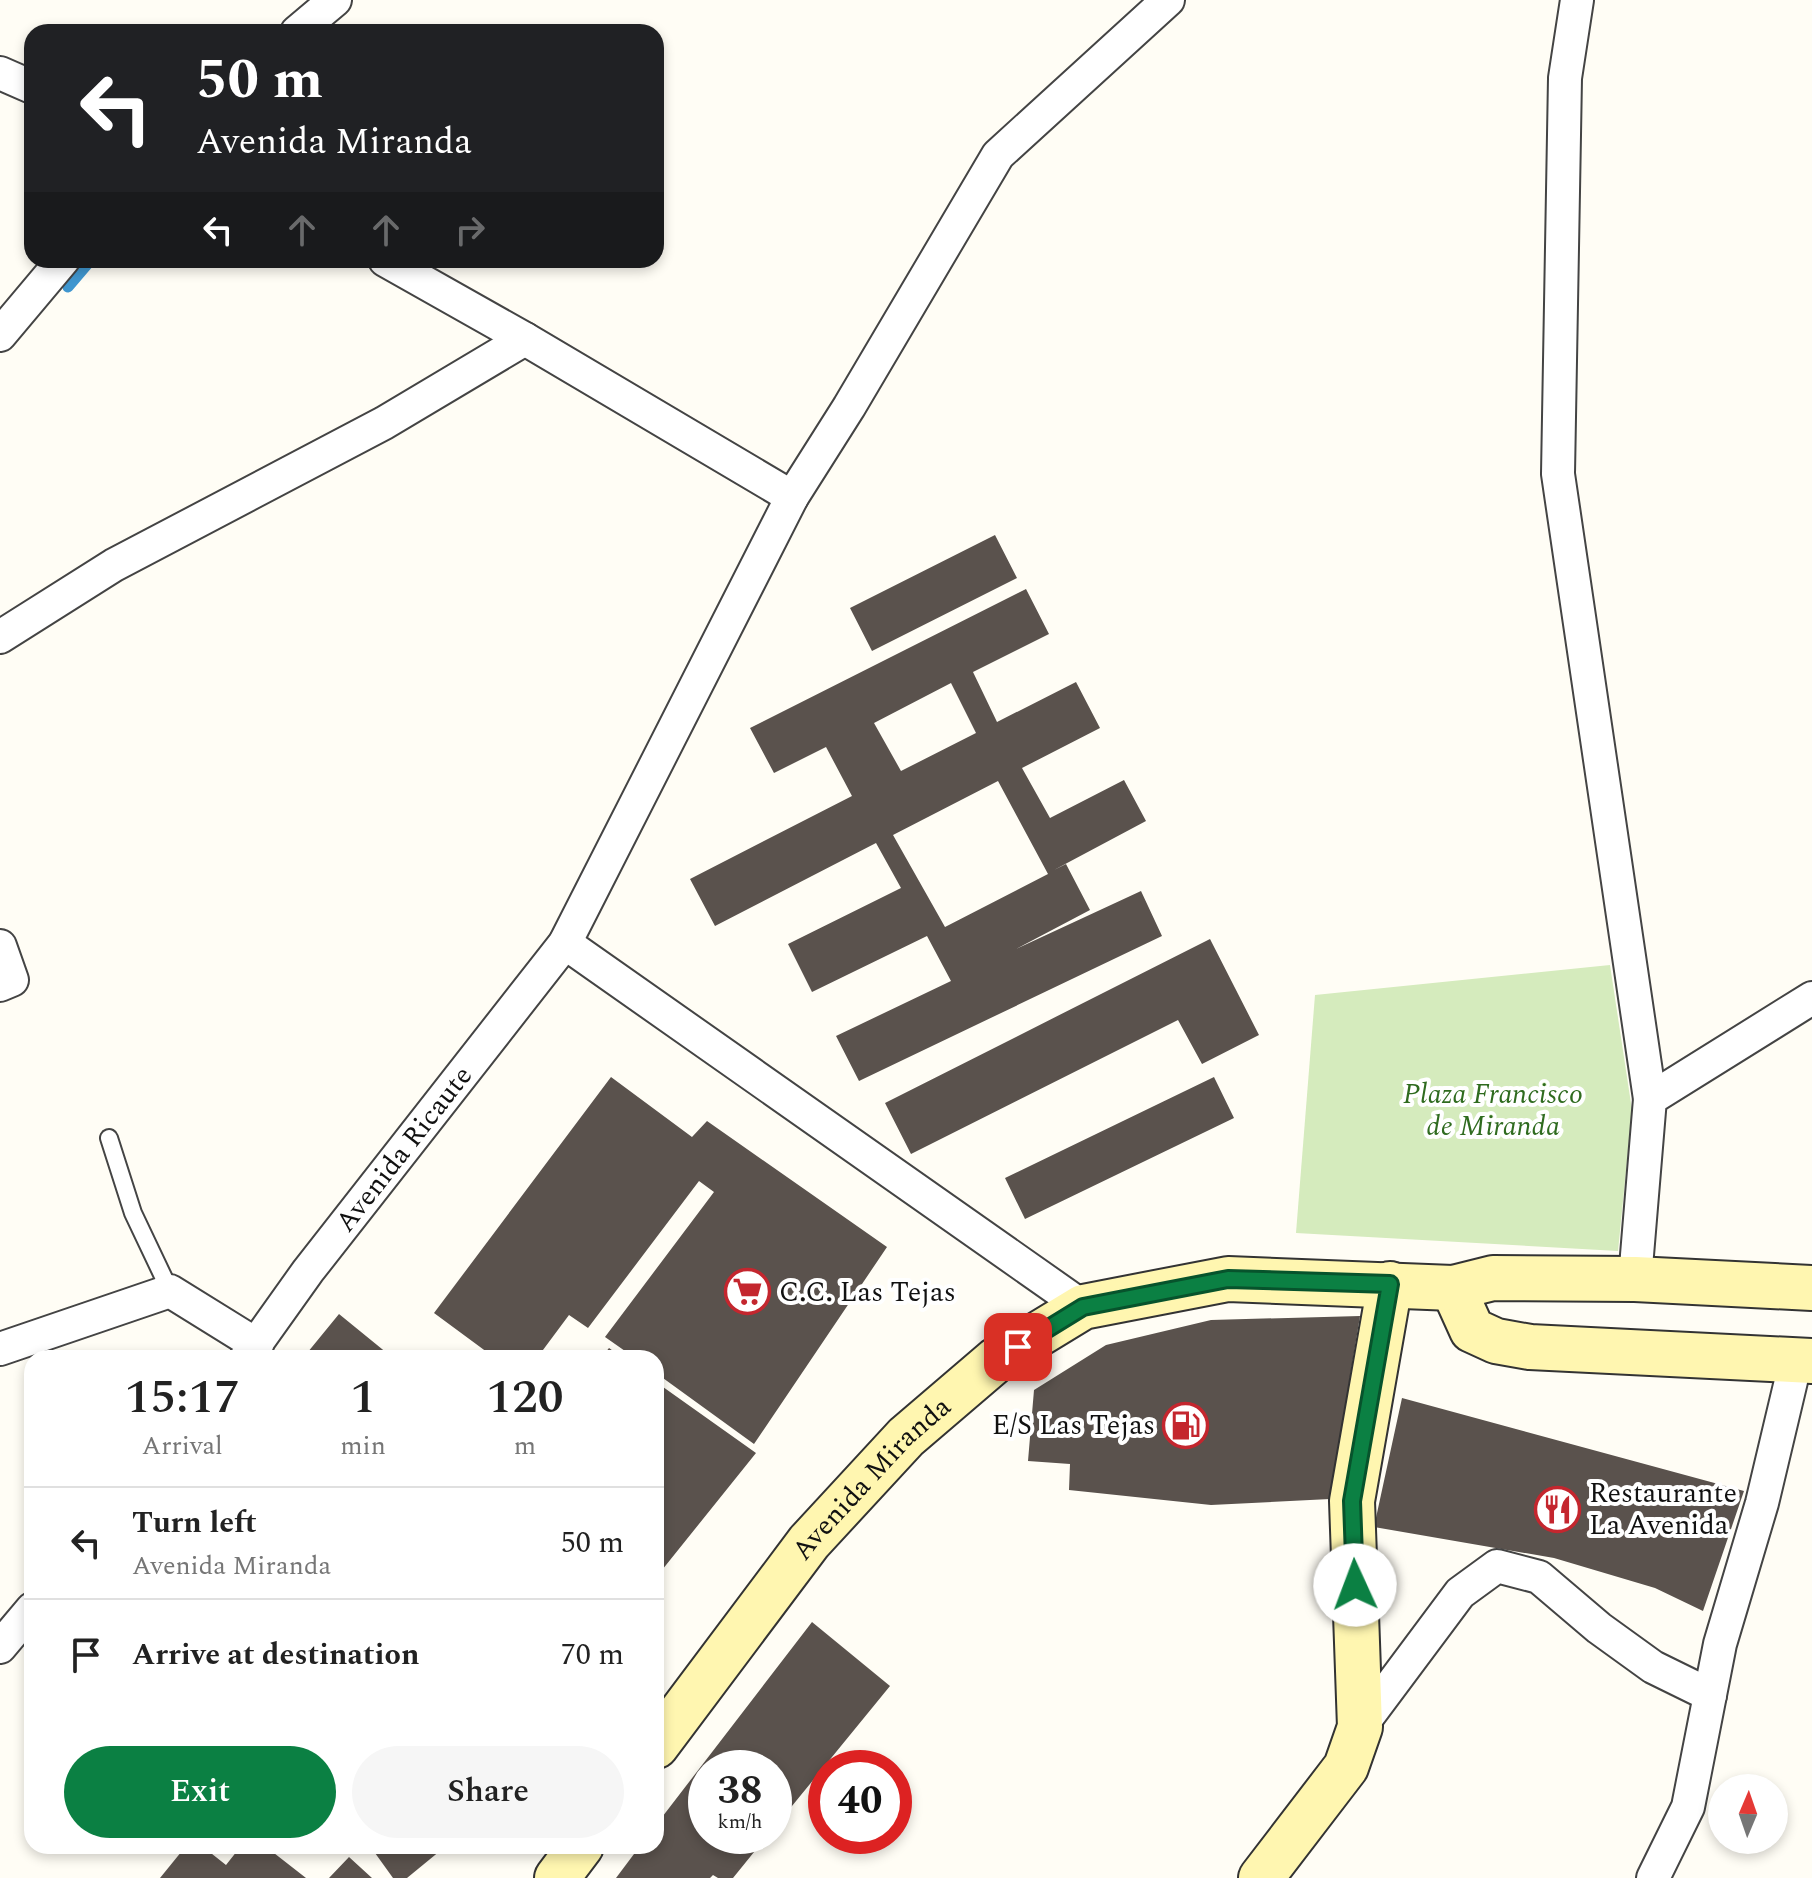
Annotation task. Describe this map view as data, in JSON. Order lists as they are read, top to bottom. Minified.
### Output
{"streets":{"street":["Avenida Ricaute","Avenida Miranda"]},"parks":["Plaza Francisco de Miranda"],"places":{"supermarket":["C.C. Las Tejas"],"fuel station":["E/S Las Tejas"],"restaurant":["Restaurante La Avenida"]},"north":"top","page":{"turn":["50 m","Avenida Miranda"],"eta":["15:17","Arrival","1","min","120","m"],"list":[{"name":"Turn left","note":"Avenida Miranda","value":"50 m"},{"name":"Arrive at destination","value":"70 m"}],"buttons":["Exit","Share"],"speed":"38 km/h","limit":"40"}}
